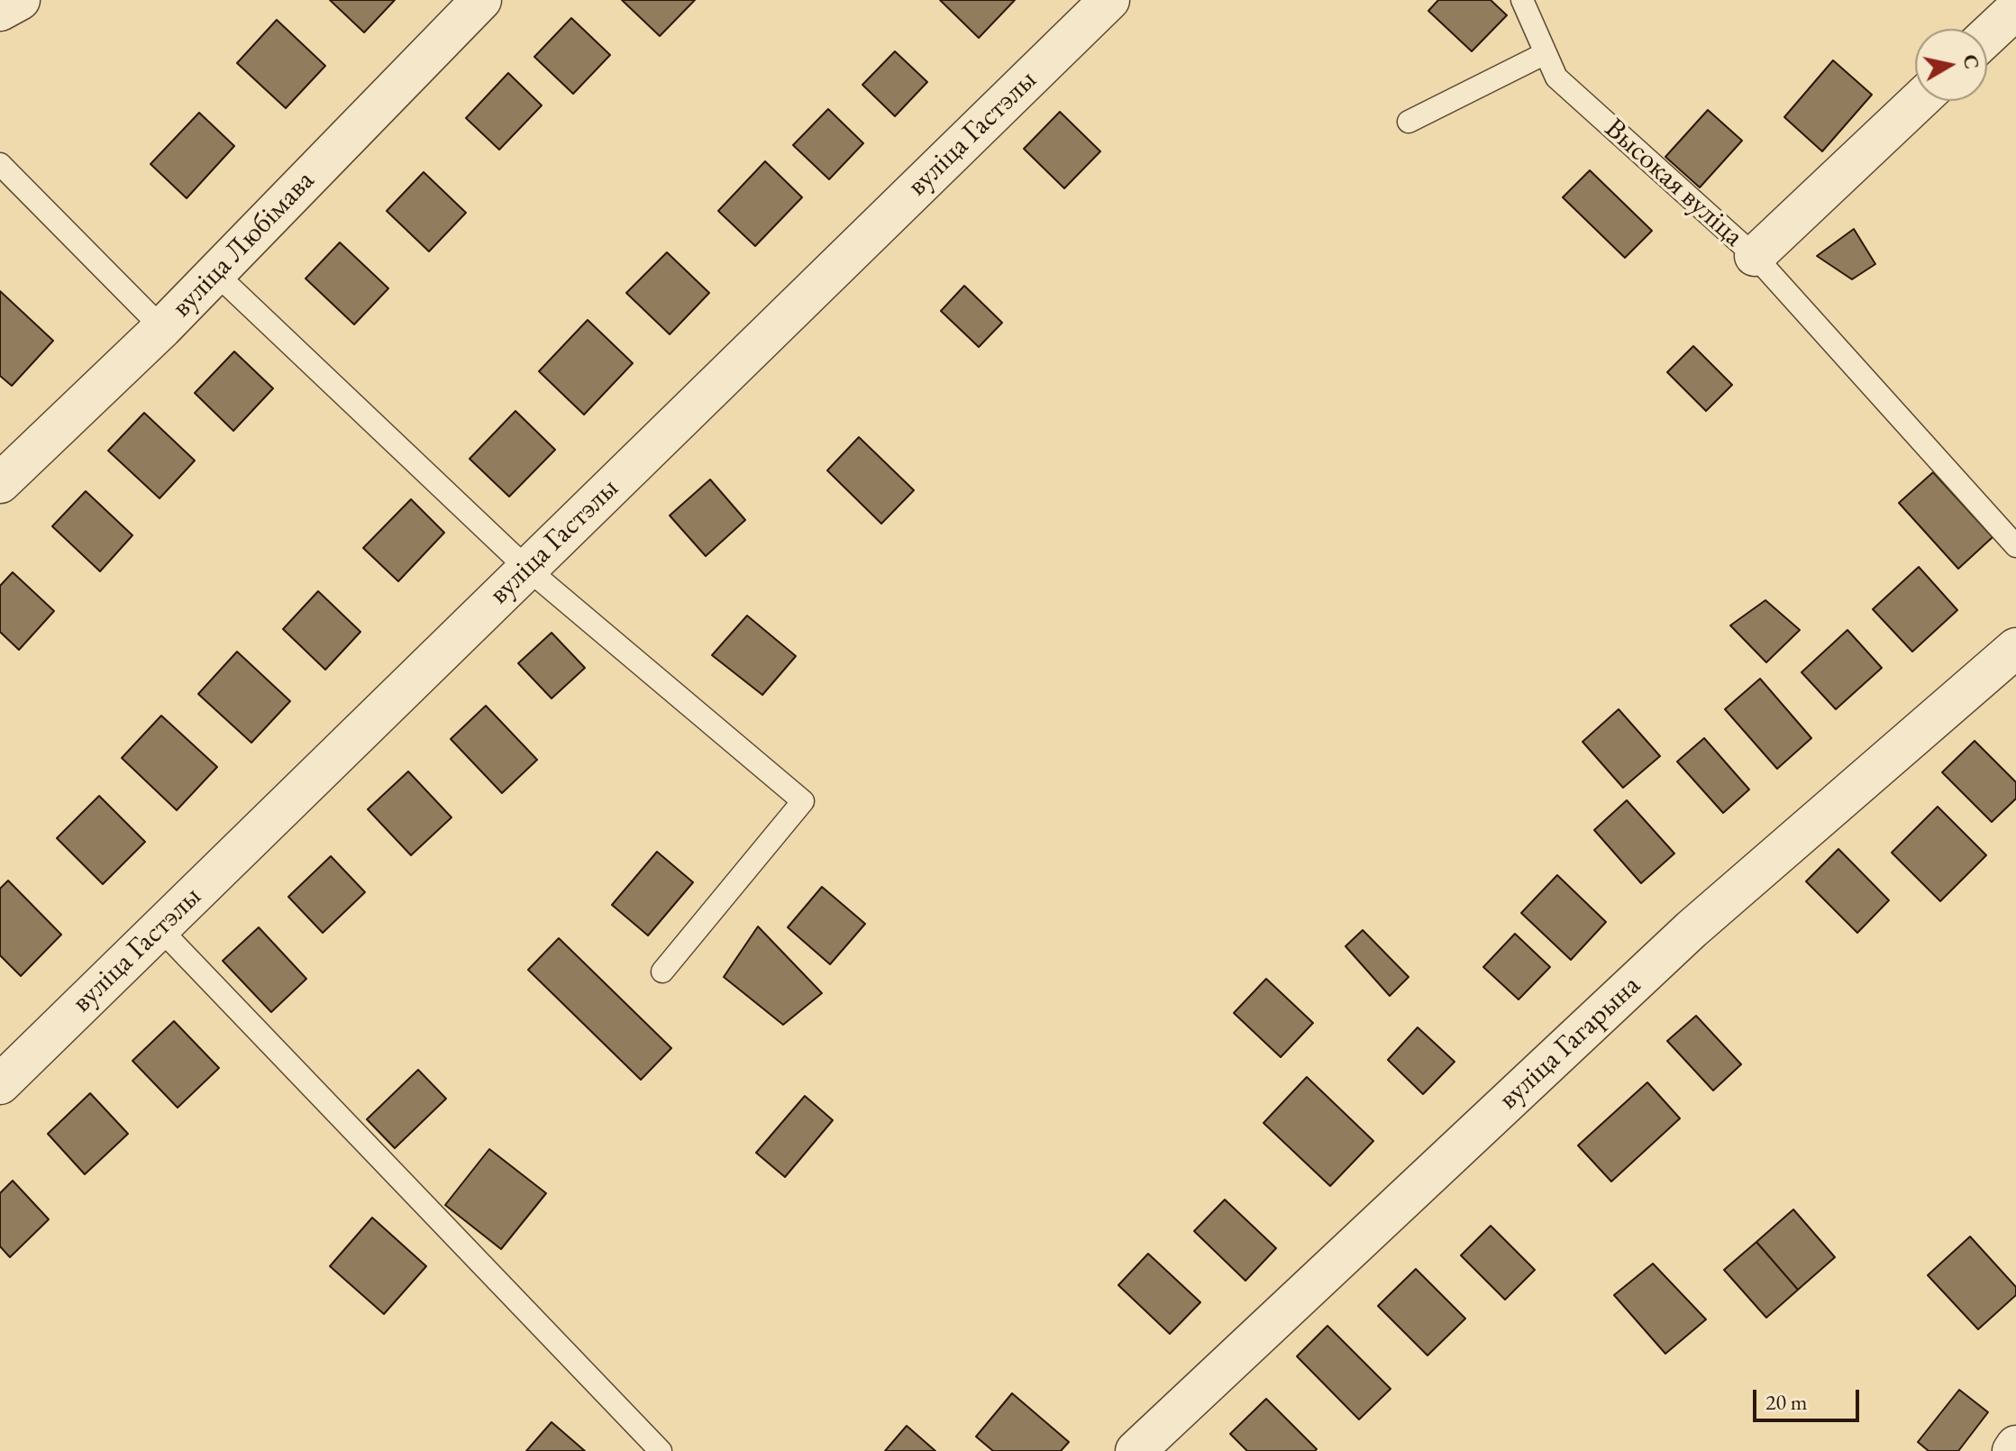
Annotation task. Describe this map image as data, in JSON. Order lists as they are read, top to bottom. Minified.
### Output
{"streets":{"street":["вуліца Гастэлы","Высокая вуліца","вуліца Любімава","вуліца Гагарына"]},"scale_bar":"20 m","north":"right"}
